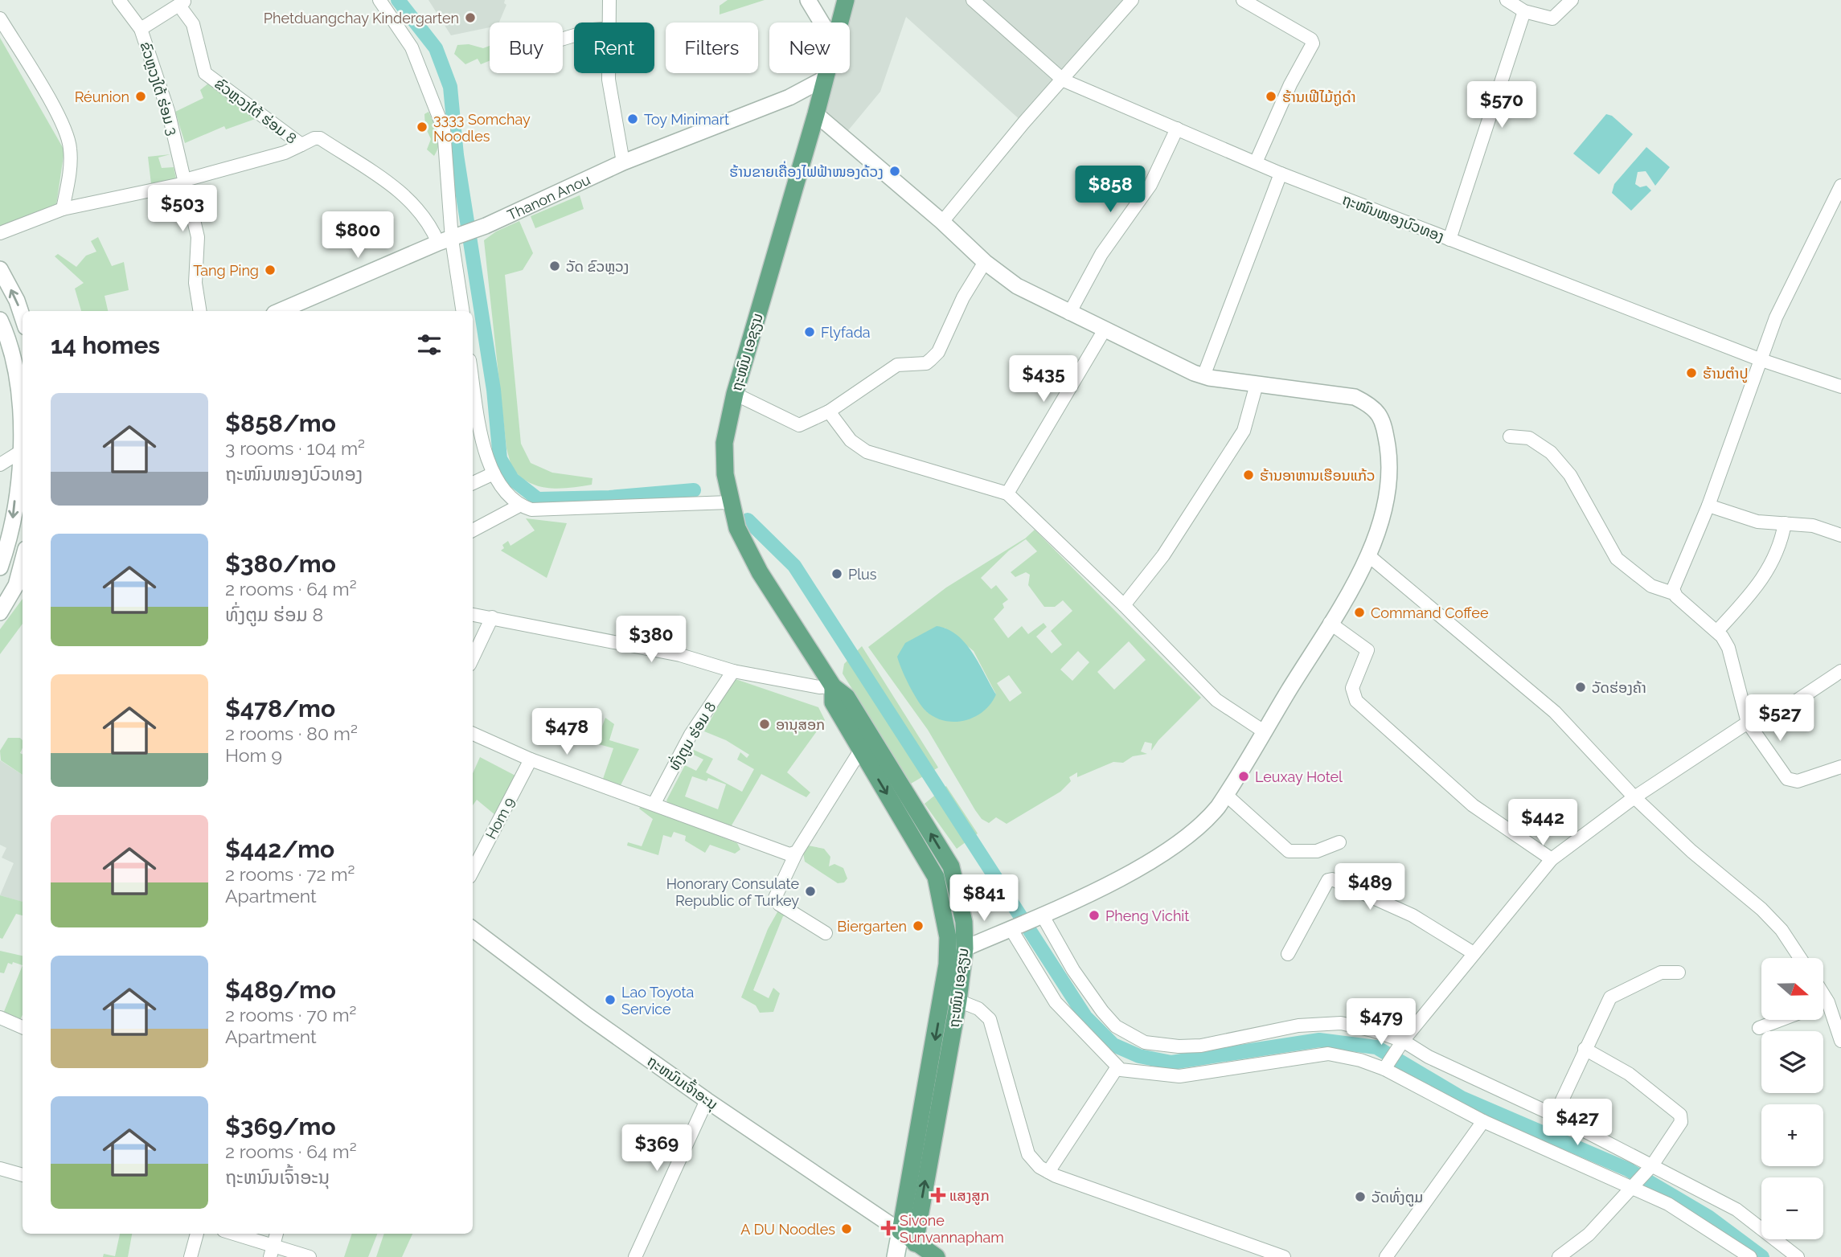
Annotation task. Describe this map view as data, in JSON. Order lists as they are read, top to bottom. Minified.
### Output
{"streets":{"main road":["ຖະໜົນ ເອຊຽນ"],"street":["ຂົວຫຼວງໃຕ້ ຮ່ອມ 3","ຂົວຫຼວງໃຕ້ ຮ່ອມ 8","Thanon Anou","ຖະໜົນໜອງບົວທອງ","ທົ່ງຕູມ ຮ່ອມ 8","Hom 9","ຖະຫນົນເຈົ້າອະນຸ"]},"crossings":[["ຂົວຫຼວງໃຕ້ ຮ່ອມ 8","Thanon Anou"],["Thanon Anou","ຖະໜົນ ເອຊຽນ"],["ຖະໜົນ ເອຊຽນ","ຖະຫນົນເຈົ້າອະນຸ"]],"places":{"other":["Phetduangchay Kindergarten","Réunion","ຮ້ານເຟີໄມ້ຖູ່ດຳ","Toy Minimart","3333 Somchay Noodles","ຮ້ານຂາຍເຄື່ອງໄຟຟ້າໜອງດ້ວງ","ວັດ ຂົວຫຼວງ","Tang Ping","Flyfada","ຮ້ານຕຳປູ","ຮ້ານອາຫານເຮືອນແກ້ວ","Plus","Command Coffee","ວັດຮ່ອງຄ້າ","ອານຸສອກ","Leuxay Hotel","Honorary Consulate Republic of Turkey","Pheng Vichit","Biergarten","Lao Toyota Service","ວັດທົ່ງຕູມ","A DU Noodles"],"health":["ແສງສູກ","Sivone Sunvannapham"]},"north":"right","page":{"chip":["Buy","Rent","Filters","New"],"price":["$570","$858","$503","$800","$435","$380","$527","$478","$442","$489","$841","$479","$427","$369"],"heading":"14 homes","list":[{"name":"$858/mo","note":"3 rooms · 104 m² · ຖະໜົນໜອງບົວທອງ"},{"name":"$380/mo","note":"2 rooms · 64 m² · ທົ່ງຕູມ ຮ່ອມ 8"},{"name":"$478/mo","note":"2 rooms · 80 m² · Hom 9"},{"name":"$442/mo","note":"2 rooms · 72 m² · Apartment"},{"name":"$489/mo","note":"2 rooms · 70 m² · Apartment"},{"name":"$369/mo","note":"2 rooms · 64 m² · ຖະຫນົນເຈົ້າອະນຸ"}],"map_buttons":["+","−"]}}
